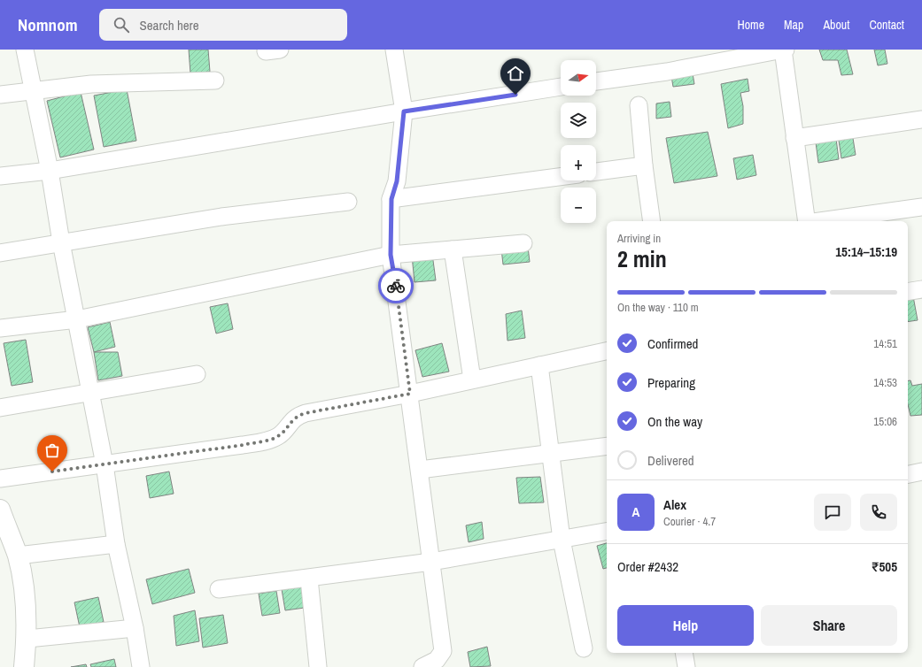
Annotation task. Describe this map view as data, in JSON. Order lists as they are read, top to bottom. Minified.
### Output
{"north":"right","page":{"header":"Nomnom","search":"Search here","nav":["Home","Map","About","Contact"],"map_buttons":["+","−"],"heading":["2 min","Arriving in","15:14–15:19"],"panel":["Alex","Courier · 4.7","Order #2432","₹505"],"bar":"On the way · 110 m","list":[["Confirmed","14:51"],["Preparing","14:53"],["On the way","15:06"],"Delivered"],"round":"A","buttons":["Help","Share"]}}
